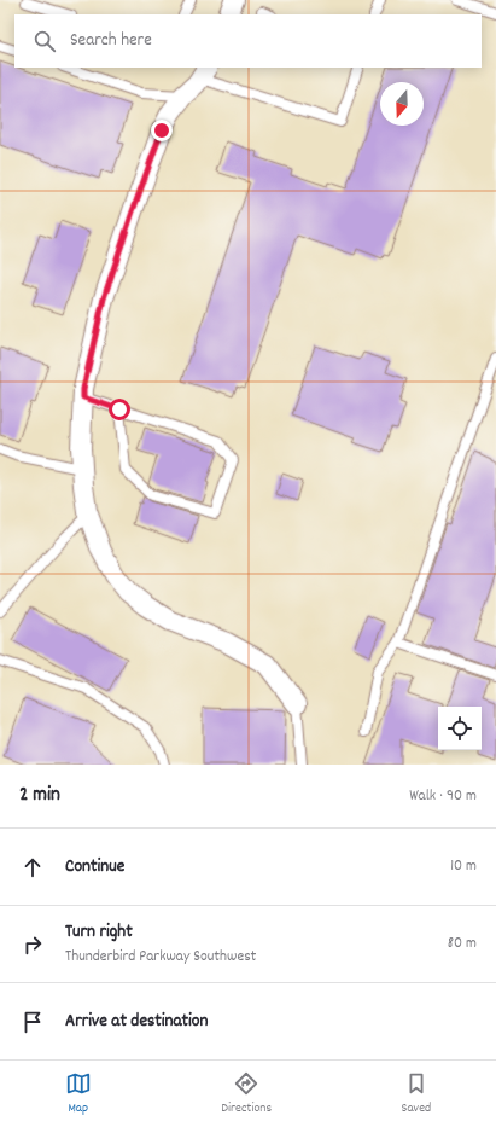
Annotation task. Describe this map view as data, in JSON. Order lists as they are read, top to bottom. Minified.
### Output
{"north":"bottom","page":{"search":"Search here","heading":["2 min","Walk · 90 m"],"list":[["Continue","10 m"],["Turn right","Thunderbird Parkway Southwest","80 m"],"Arrive at destination"],"nav":["Map","Directions","Saved"]}}
